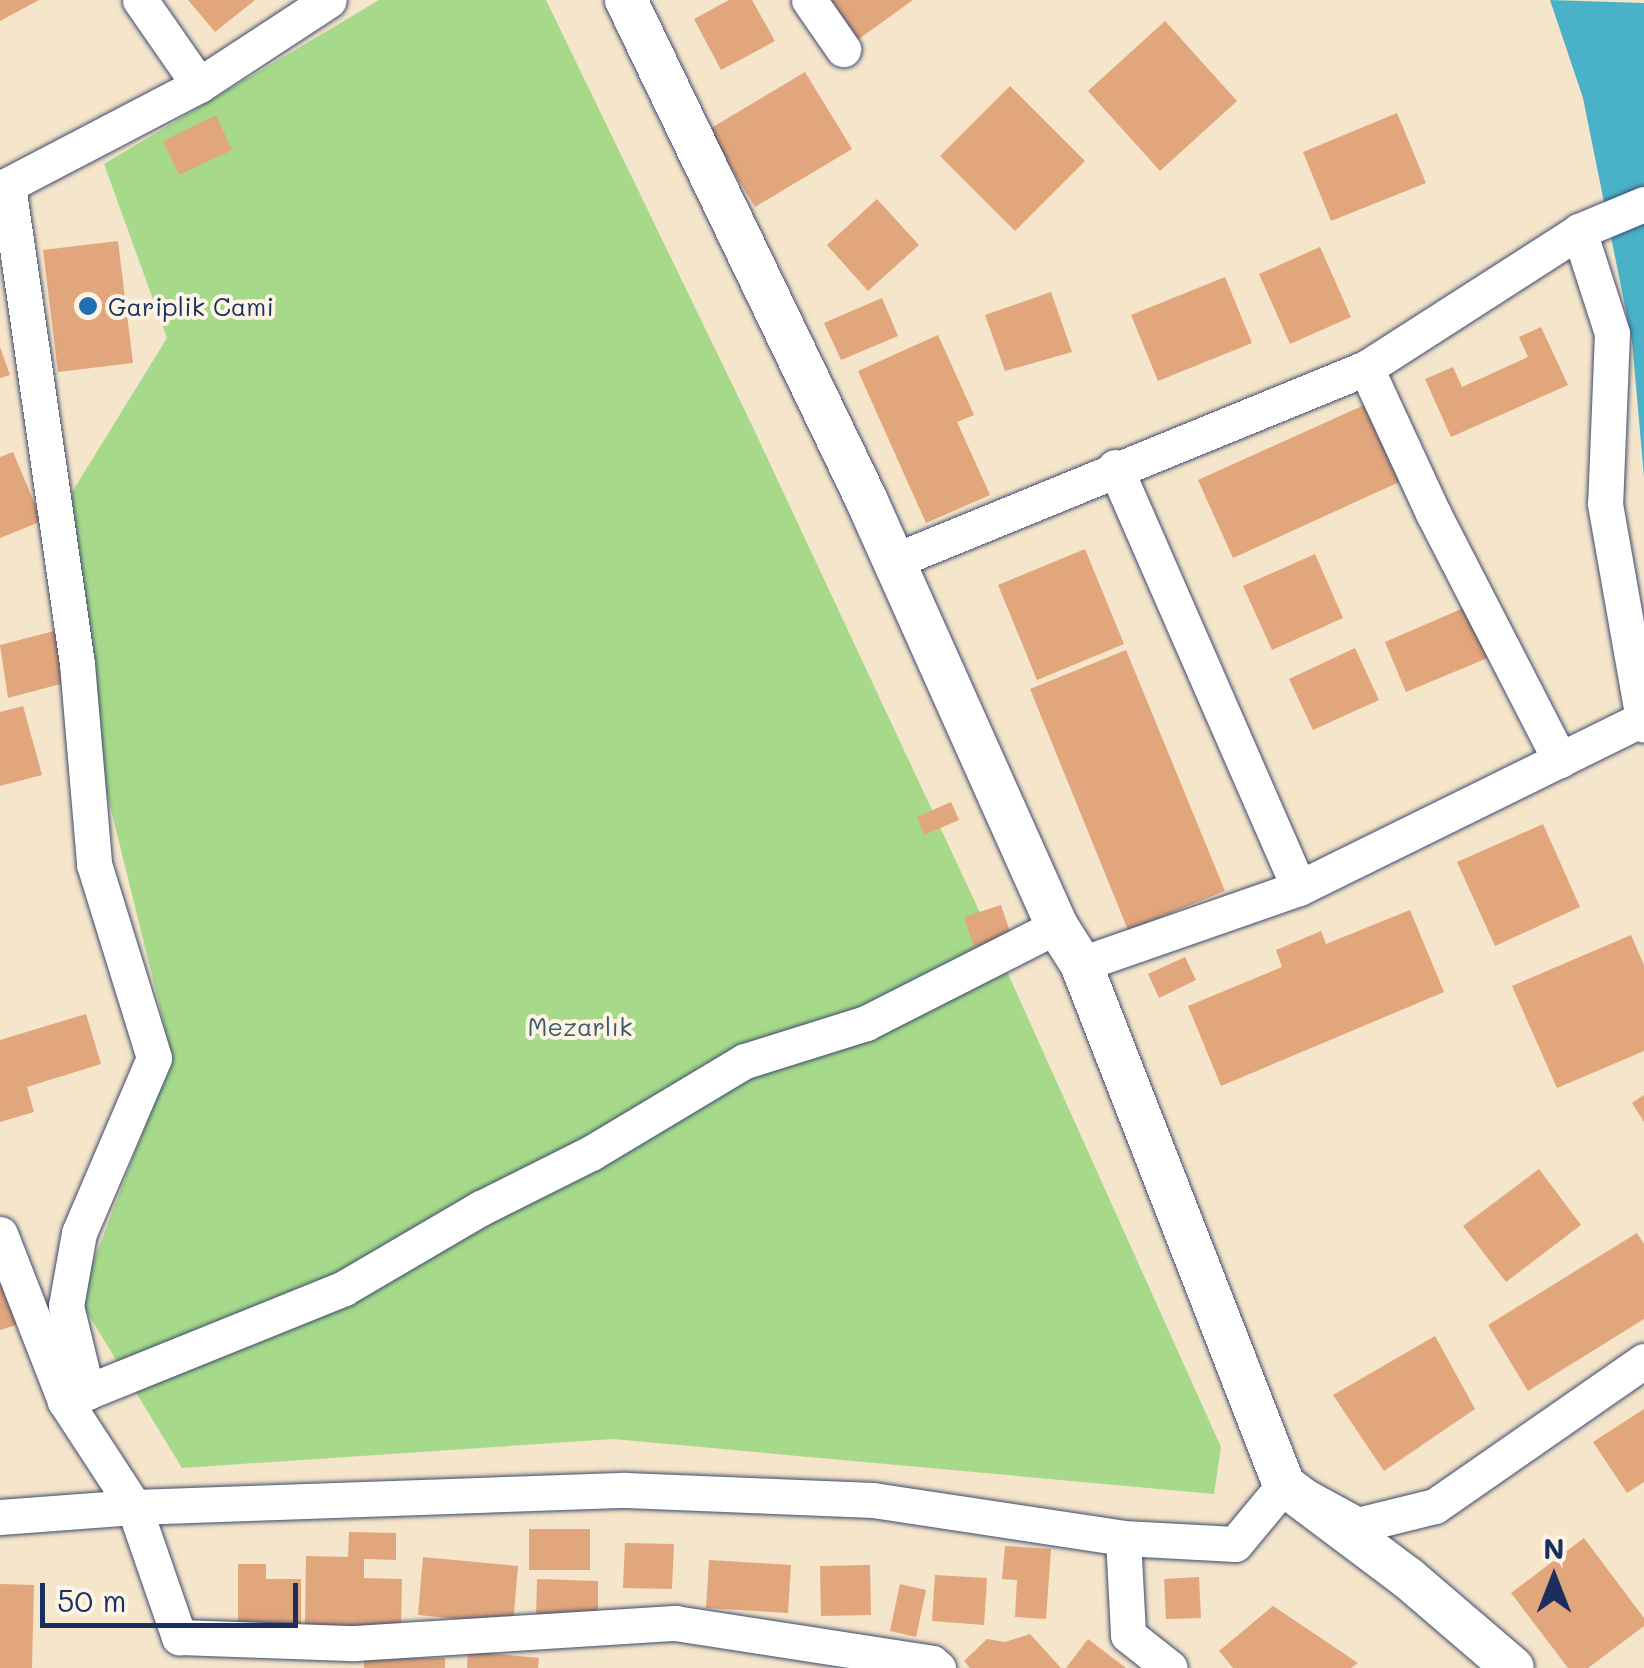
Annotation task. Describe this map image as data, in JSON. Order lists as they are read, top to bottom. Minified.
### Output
{"parks":["Mezarlık"],"places":["Gariplik Cami"],"scale_bar":"50 m","north":"top"}
